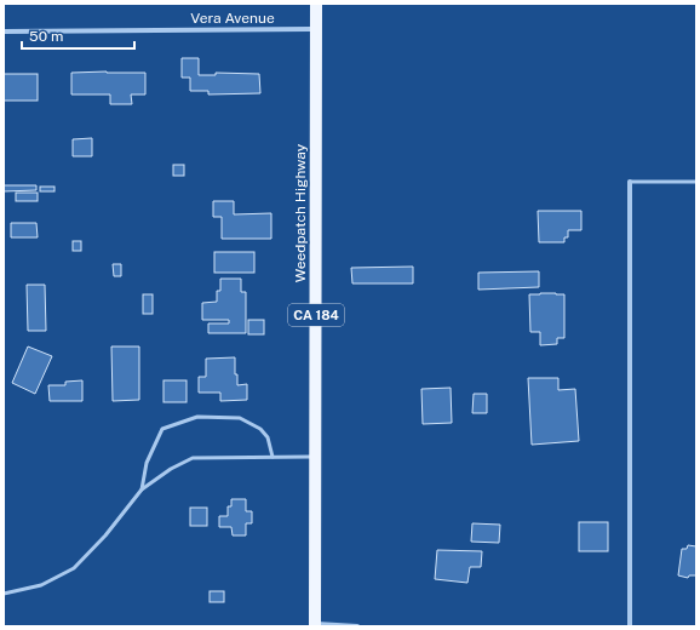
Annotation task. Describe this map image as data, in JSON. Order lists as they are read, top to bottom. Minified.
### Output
{"streets":{"main road":["Weedpatch Highway","CA 184"],"street":["Vera Avenue"]},"crossings":[["Vera Avenue","Weedpatch Highway"]],"scale_bar":"50 m"}
